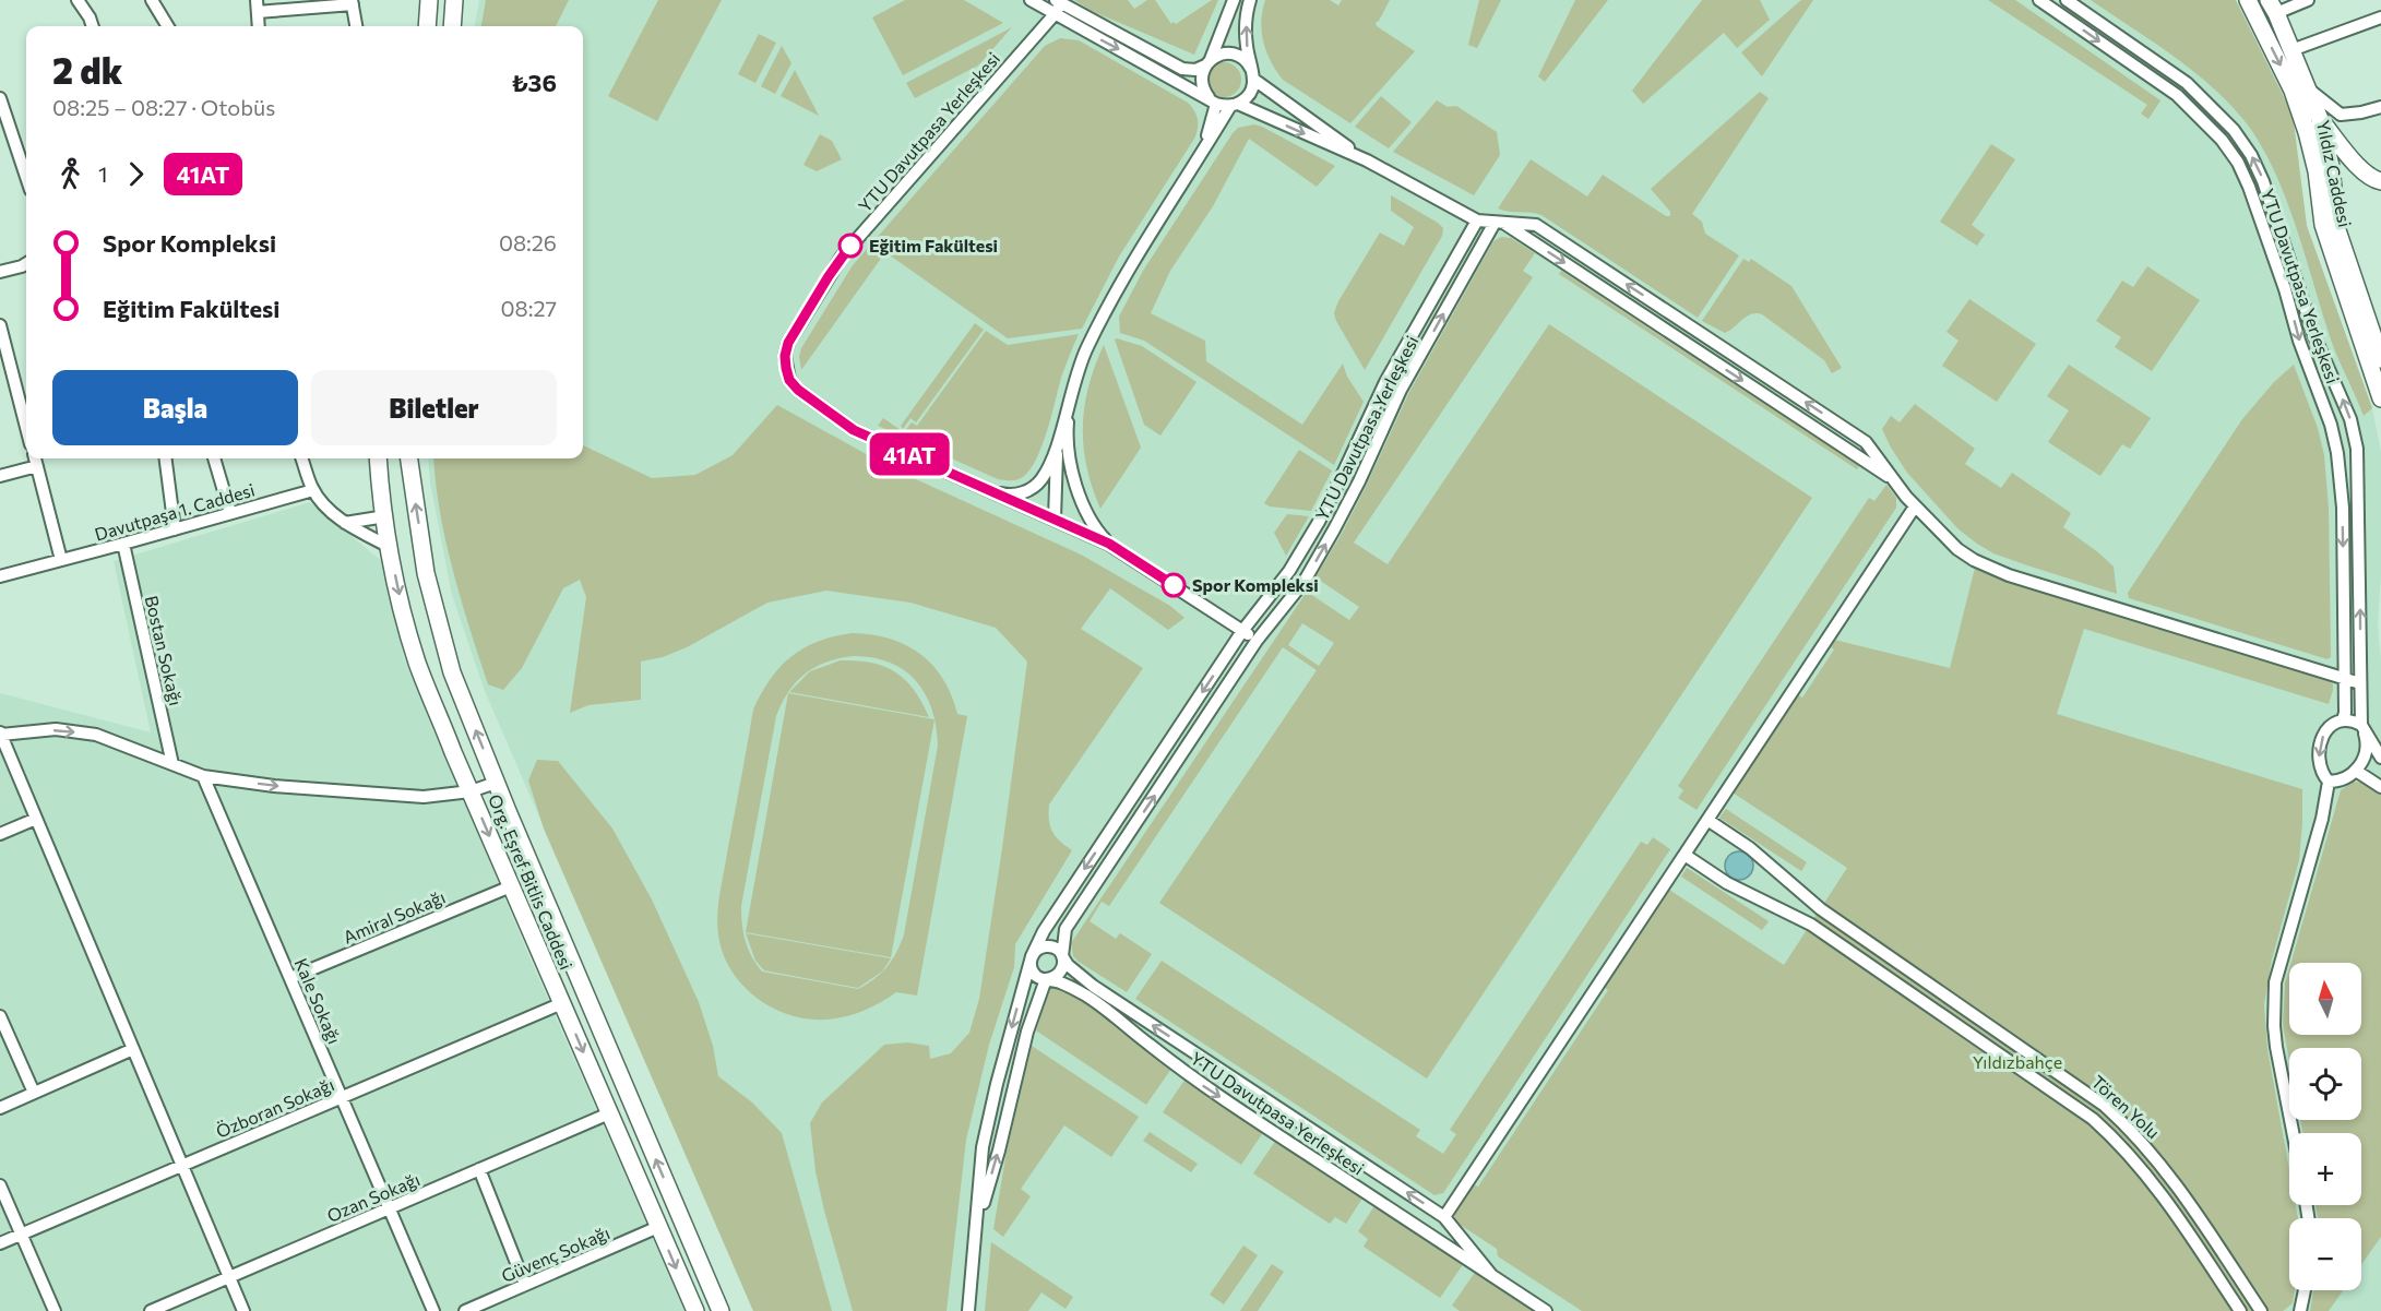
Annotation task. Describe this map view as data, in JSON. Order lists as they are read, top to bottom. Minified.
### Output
{"streets":{"street":["YTU Davutpasa Yerleşkesi","Yıldız Caddesi","Davutpaşa 1. Caddesi","Bostan Sokağı","Org. Eşref Bitlis Caddesi","Amiral Sokağı","Kale Sokağı","Tören Yolu","Özboran Sokağı","Ozan Sokağı","Güvenç Sokağı"]},"crossings":[["Davutpaşa 1. Caddesi","Bostan Sokağı"],["Org. Eşref Bitlis Caddesi","Amiral Sokağı"],["Org. Eşref Bitlis Caddesi","Özboran Sokağı"],["Org. Eşref Bitlis Caddesi","Ozan Sokağı"],["Org. Eşref Bitlis Caddesi","Güvenç Sokağı"],["Amiral Sokağı","Kale Sokağı"],["Kale Sokağı","Özboran Sokağı"],["Kale Sokağı","Ozan Sokağı"]],"parks":["Yıldızbahçe"],"places":["Eğitim Fakültesi","Spor Kompleksi"],"lines":["bus line 41AT"],"north":"top","page":{"on_map":"41AT","heading":["2 dk","08:25 – 08:27 · Otobüs","₺36"],"legs":["1","41AT"],"list":[{"name":"Spor Kompleksi","value":"08:26"},{"name":"Eğitim Fakültesi","value":"08:27"}],"buttons":["Başla","Biletler"],"map_buttons":["+","−"]}}
